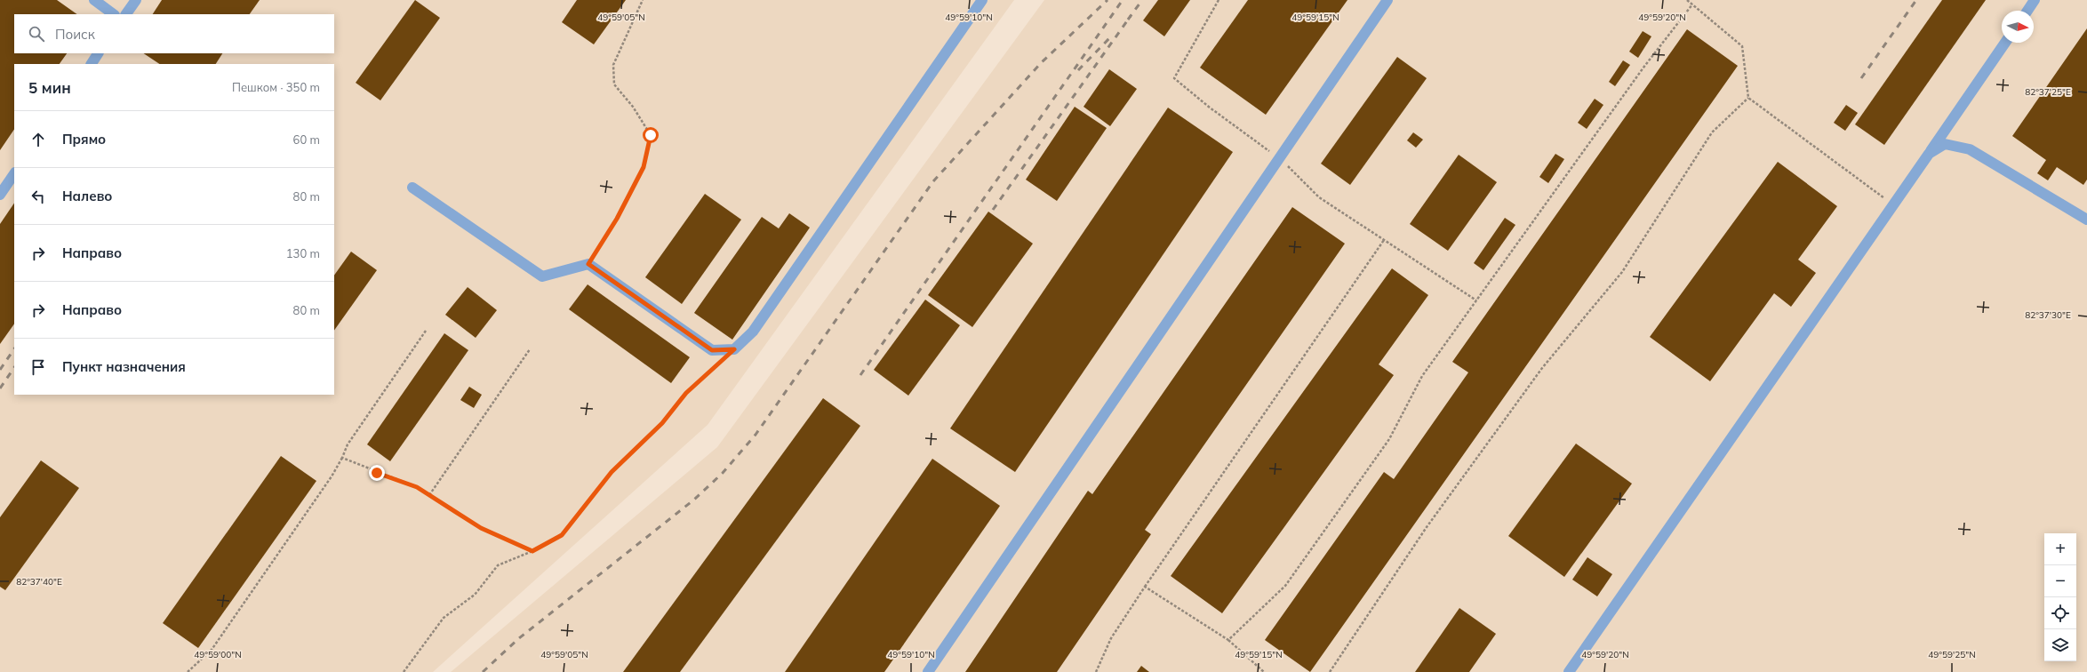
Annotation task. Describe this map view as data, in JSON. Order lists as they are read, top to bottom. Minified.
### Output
{"north":"right","page":{"search":"Поиск","heading":["5 мин","Пешком · 350 m"],"list":[["Прямо","60 m"],["Налево","80 m"],["Направо","130 m"],["Направо","80 m"],"Пункт назначения"],"map_buttons":["+","−"]},"coordinates":["49°59'05\"N","49°59'10\"N","49°59'15\"N","49°59'20\"N","82°37'25\"E","82°37'30\"E","82°37'40\"E","49°59'00\"N","49°59'25\"N"]}
